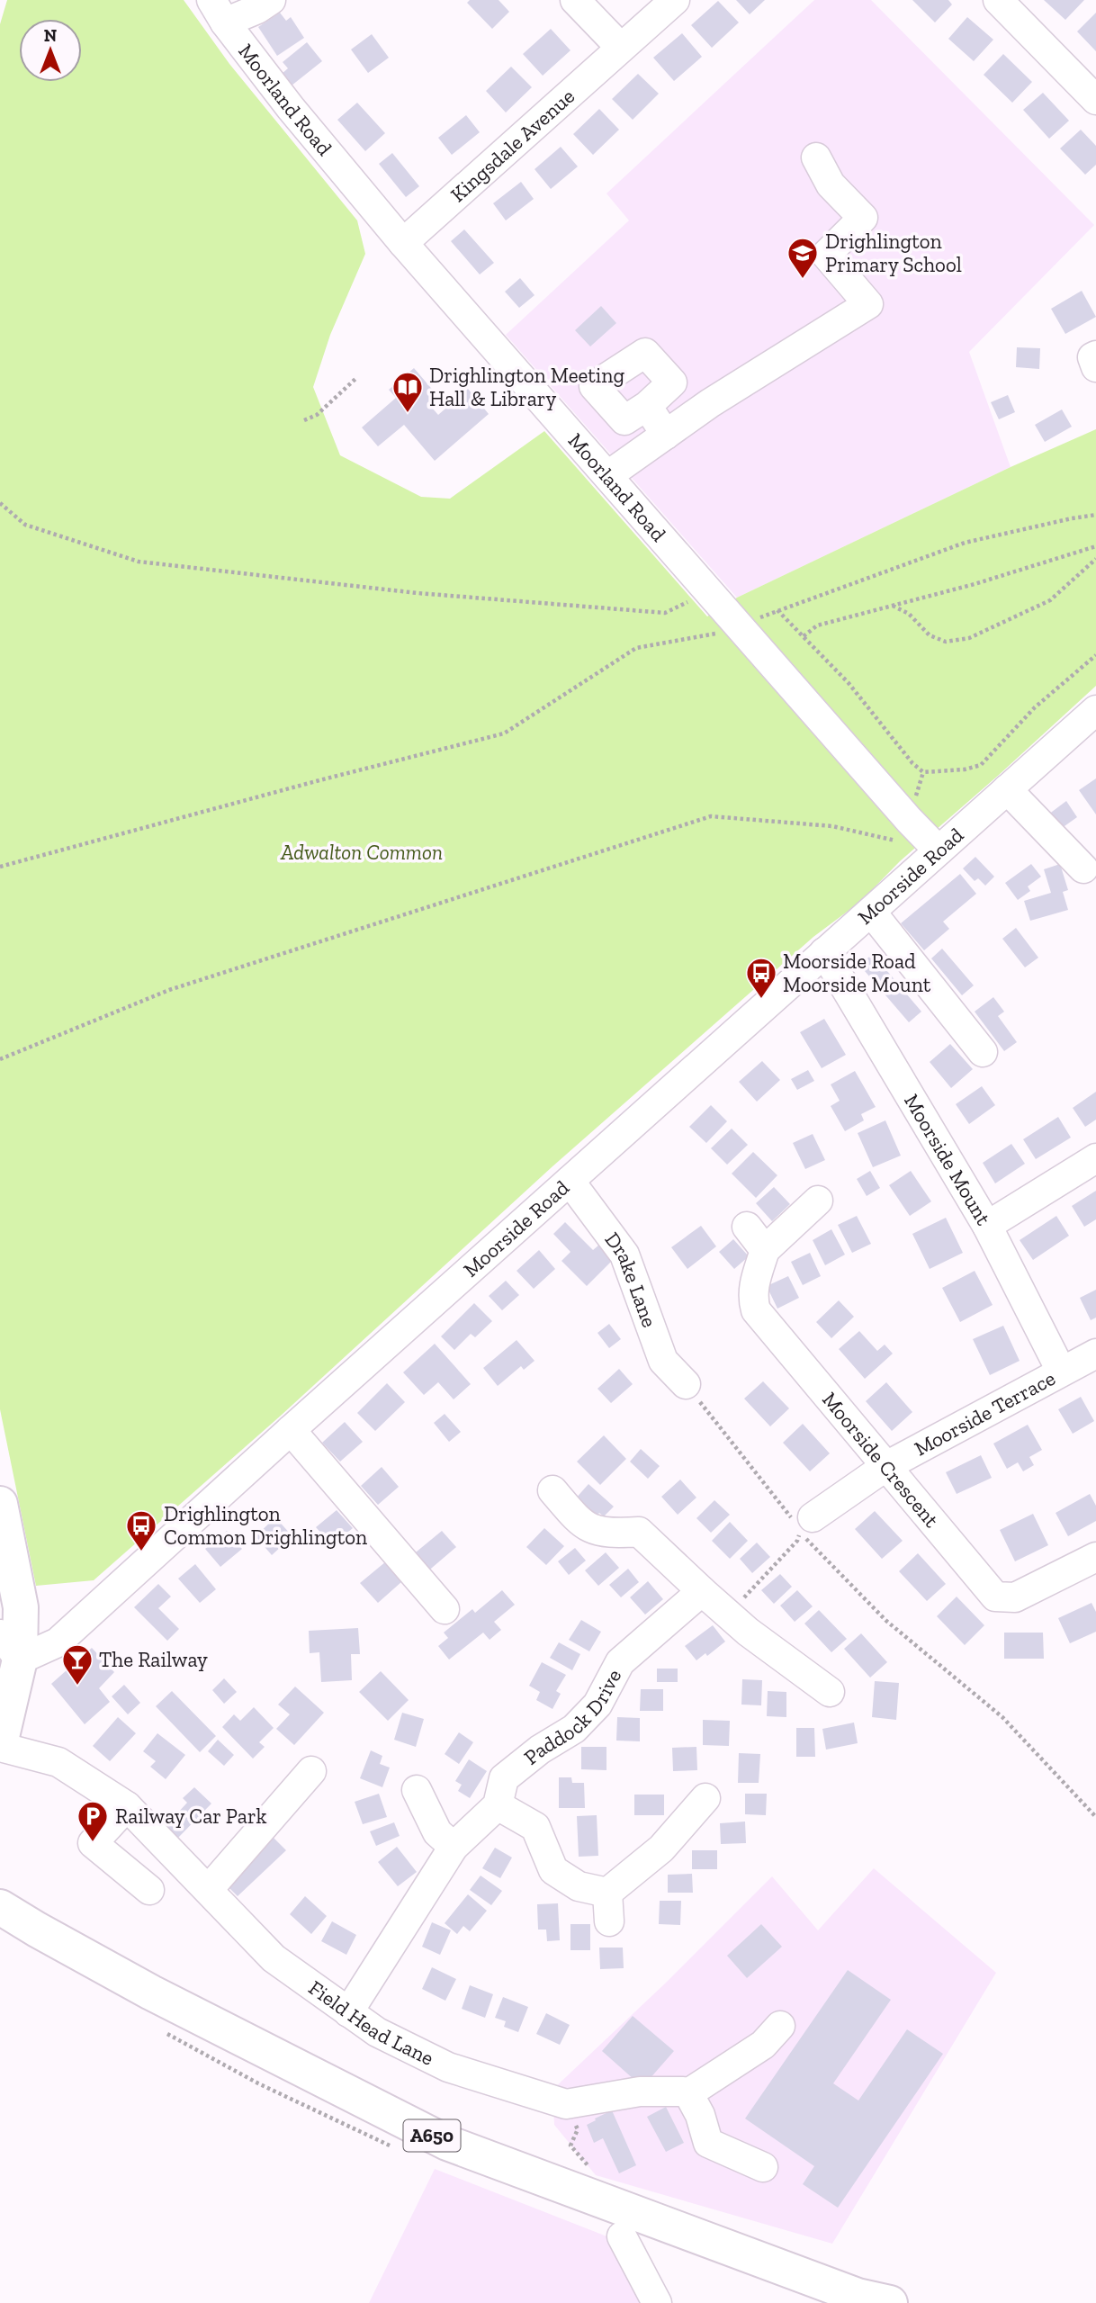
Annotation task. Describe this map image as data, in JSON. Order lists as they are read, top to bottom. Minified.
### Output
{"streets":{"main road":["A650"],"street":["Moorland Road","Kingsdale Avenue","Moorside Road","Moorside Mount","Drake Lane","Moorside Terrace","Moorside Crescent","Paddock Drive","Field Head Lane"]},"crossings":[["Moorland Road","Kingsdale Avenue"],["Moorland Road","Moorside Road"],["Moorside Road","Moorside Mount"],["Moorside Road","Drake Lane"],["Moorside Mount","Moorside Terrace"],["Moorside Terrace","Moorside Crescent"],["Paddock Drive","Field Head Lane"]],"parks":["Adwalton Common"],"places":{"school or university":["Drighlington Primary School"],"library":["Drighlington Meeting Hall & Library"],"bus stop":["Moorside Road Moorside Mount","Drighlington Common Drighlington"],"bar":["The Railway"],"parking":["Railway Car Park"]},"north":"top"}
